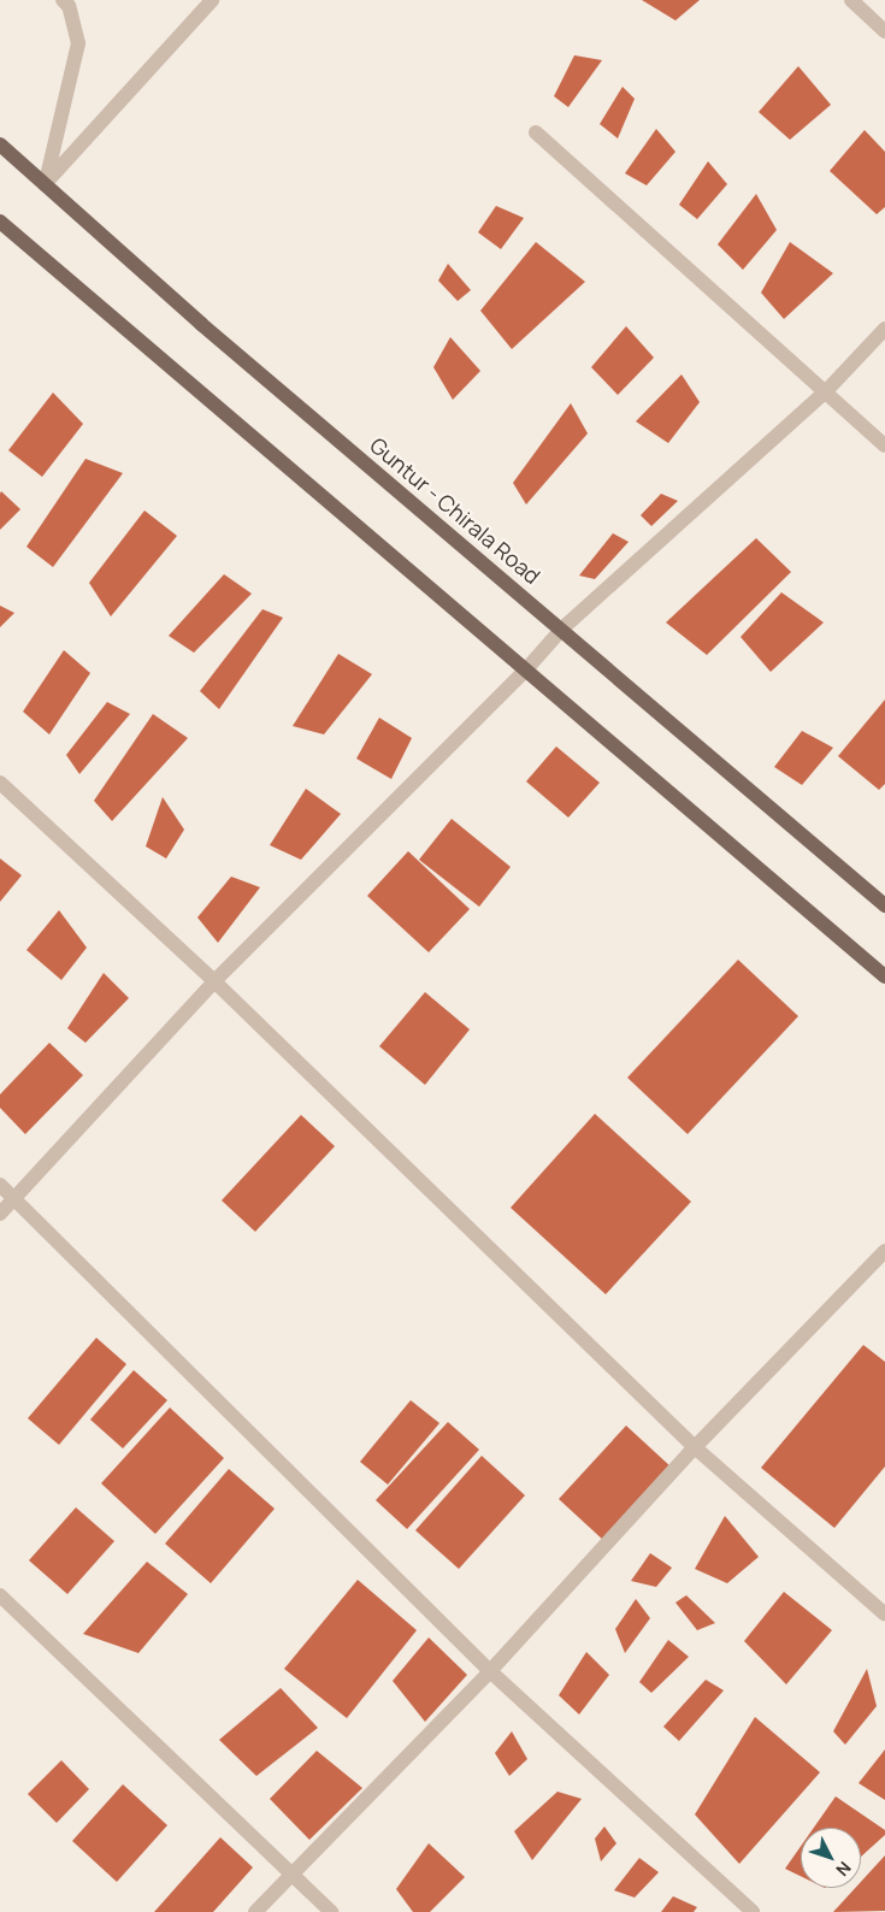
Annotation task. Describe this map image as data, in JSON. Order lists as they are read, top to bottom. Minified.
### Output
{"streets":{"main road":["Guntur - Chirala Road"]},"north":"bottom right"}
